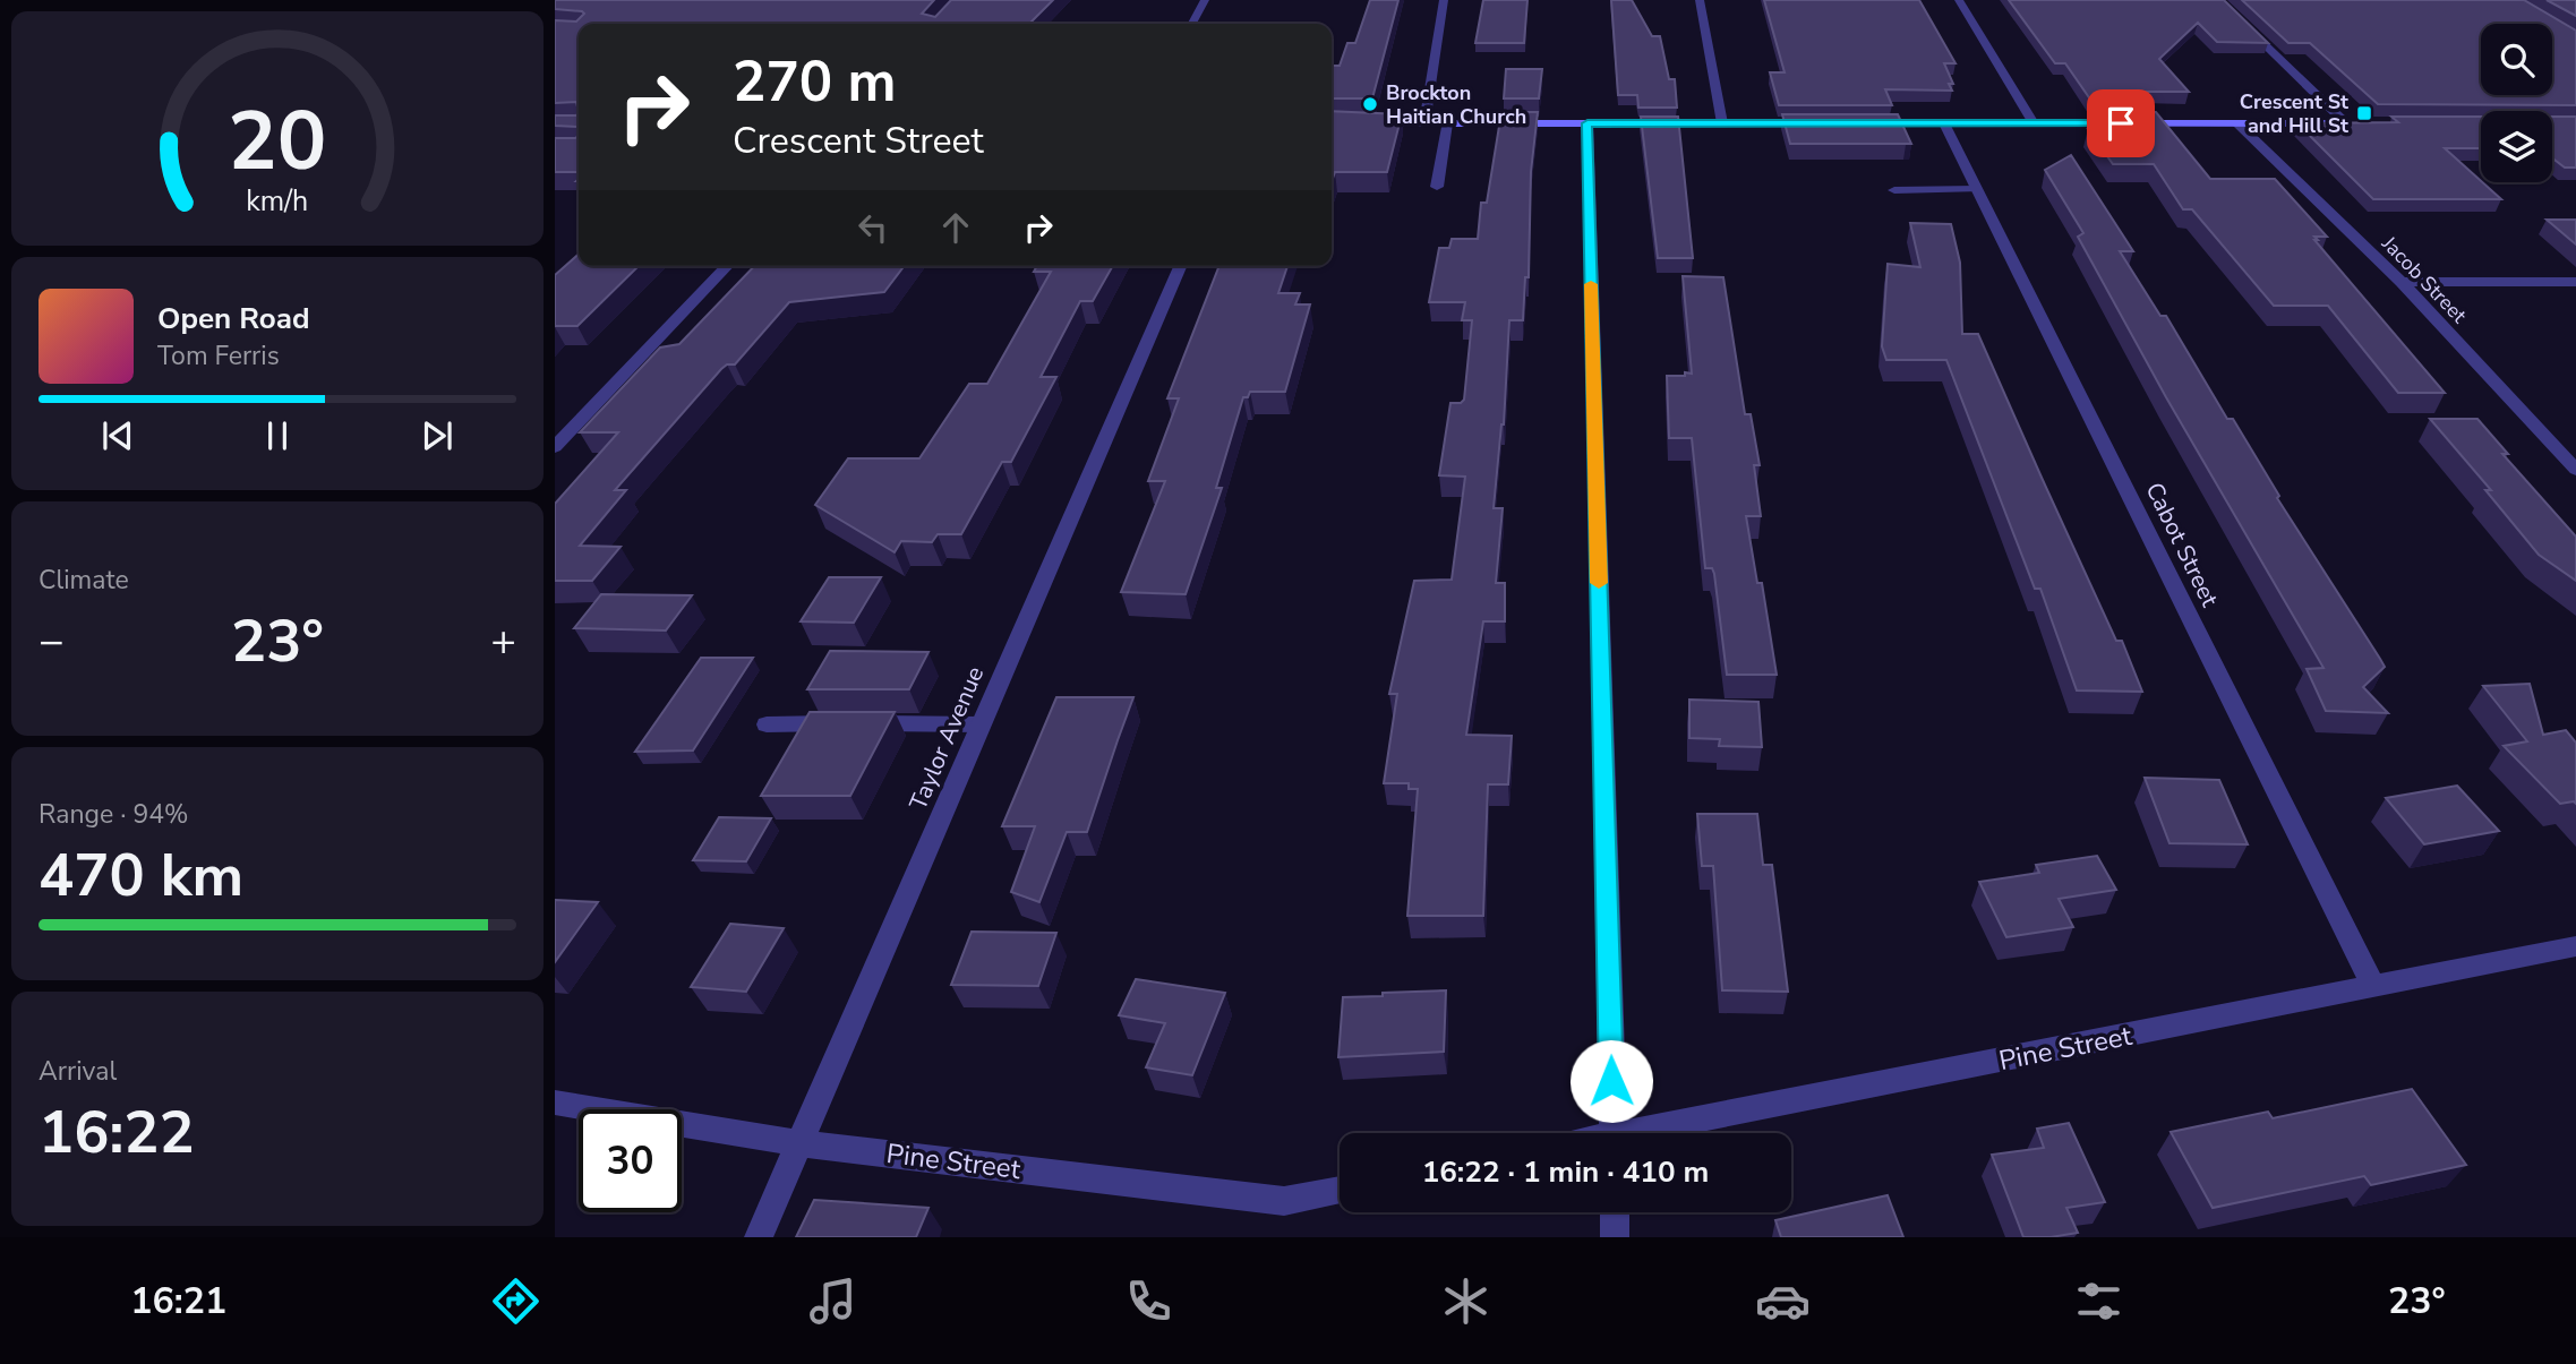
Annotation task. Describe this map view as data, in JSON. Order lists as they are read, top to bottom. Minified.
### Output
{"streets":{"street":["Jacob Street","Cabot Street","Taylor Avenue","Pine Street"]},"crossings":[["Cabot Street","Pine Street"],["Taylor Avenue","Pine Street"]],"places":{"other":["Brockton Haitian Church"],"transit":["Crescent St and Hill St"]},"page":{"turn":["270 m","Crescent Street"],"song":["Open Road","Tom Ferris"],"tile":["Climate",["Range · 94%","470 km"],["Arrival","16:22"]],"heat":["−","23°","+"],"limit":"30","trip":"16:22 · 1 min · 410 m","tabs":["16:21","23°"],"gauge":["20","km/h"]}}
